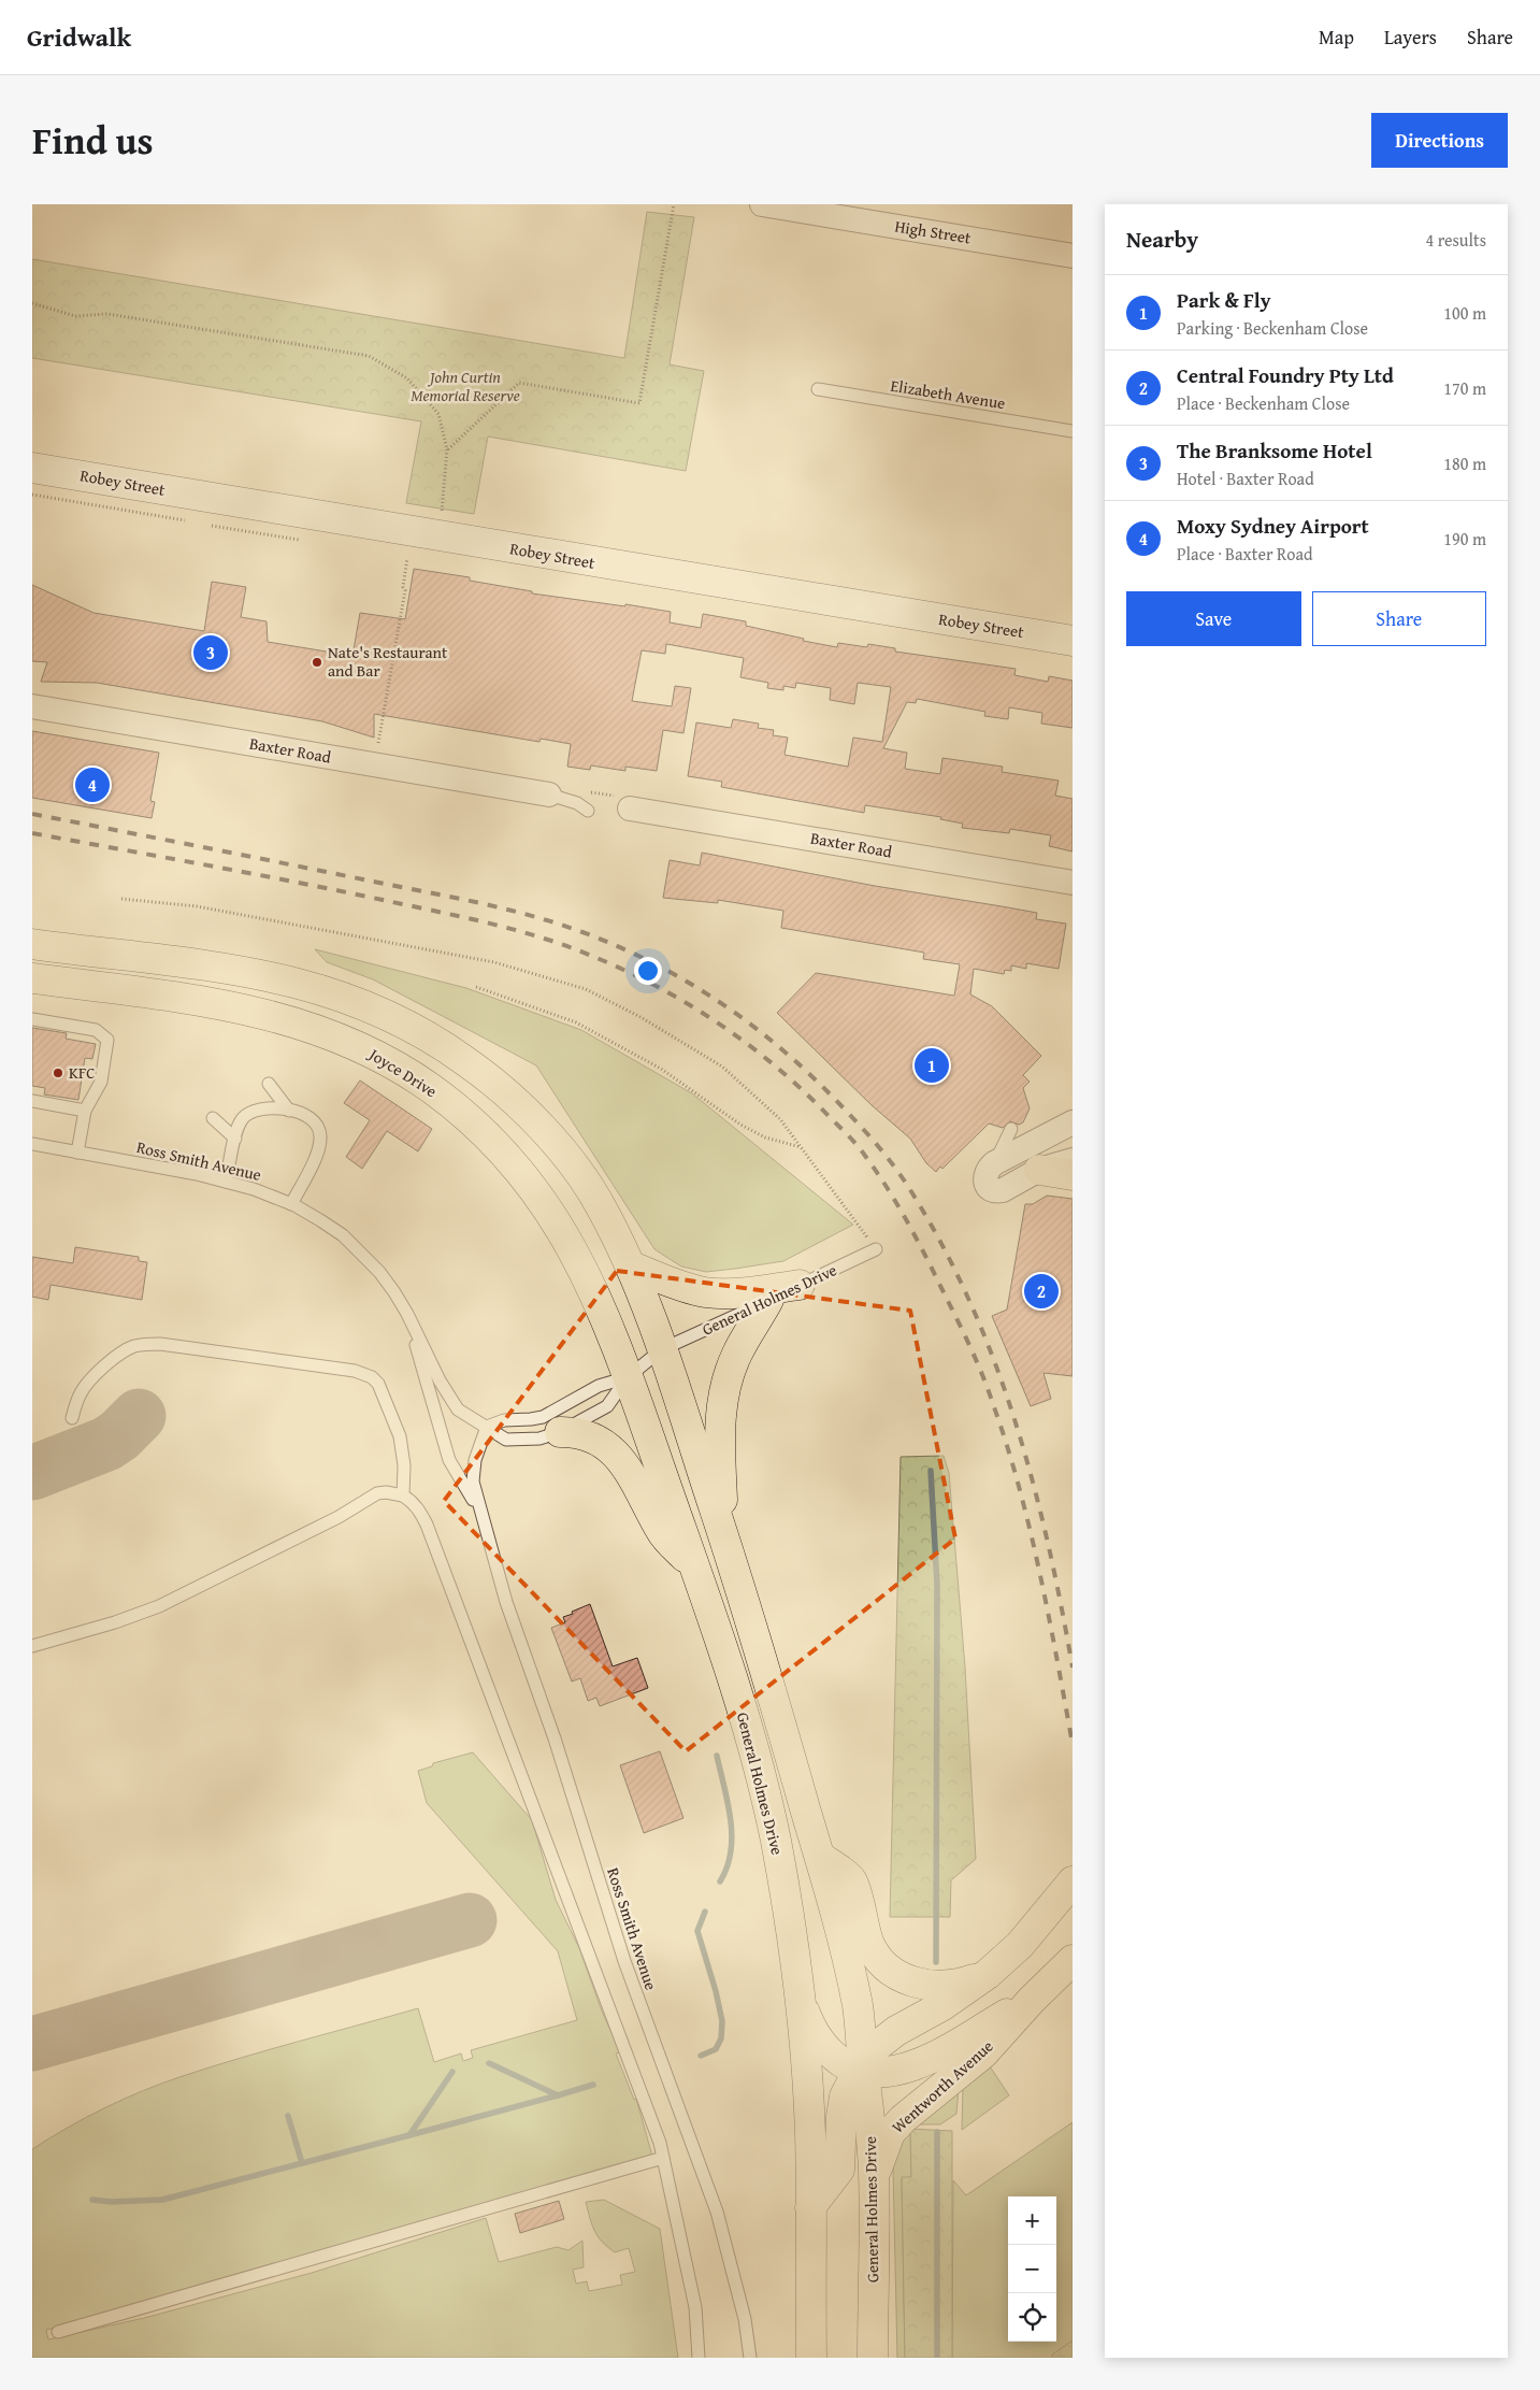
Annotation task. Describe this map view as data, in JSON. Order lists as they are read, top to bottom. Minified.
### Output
{"streets":{"main road":["Joyce Drive","General Holmes Drive","Wentworth Avenue"],"street":["High Street","Robey Street","Baxter Road"],"lane":["Elizabeth Avenue","Ross Smith Avenue"]},"crossings":[["Joyce Drive","Ross Smith Avenue"],["Joyce Drive","General Holmes Drive"],["Ross Smith Avenue","General Holmes Drive"],["General Holmes Drive","Wentworth Avenue"]],"parks":["John Curtin Memorial Reserve"],"places":["Nate's Restaurant and Bar","KFC"],"page":{"header":"Gridwalk","nav":["Map","Layers","Share"],"title":"Find us","buttons":["Directions",["Save","Share"]],"heading":["Nearby","4 results"],"list":[{"mark":"1","name":"Park & Fly","note":"Parking · Beckenham Close","value":"100 m"},{"mark":"2","name":"Central Foundry Pty Ltd","note":"Place · Beckenham Close","value":"170 m"},{"mark":"3","name":"The Branksome Hotel","note":"Hotel · Baxter Road","value":"180 m"},{"mark":"4","name":"Moxy Sydney Airport","note":"Place · Baxter Road","value":"190 m"}],"pins":["3","4","1","2"],"map_buttons":["+","−"]}}
